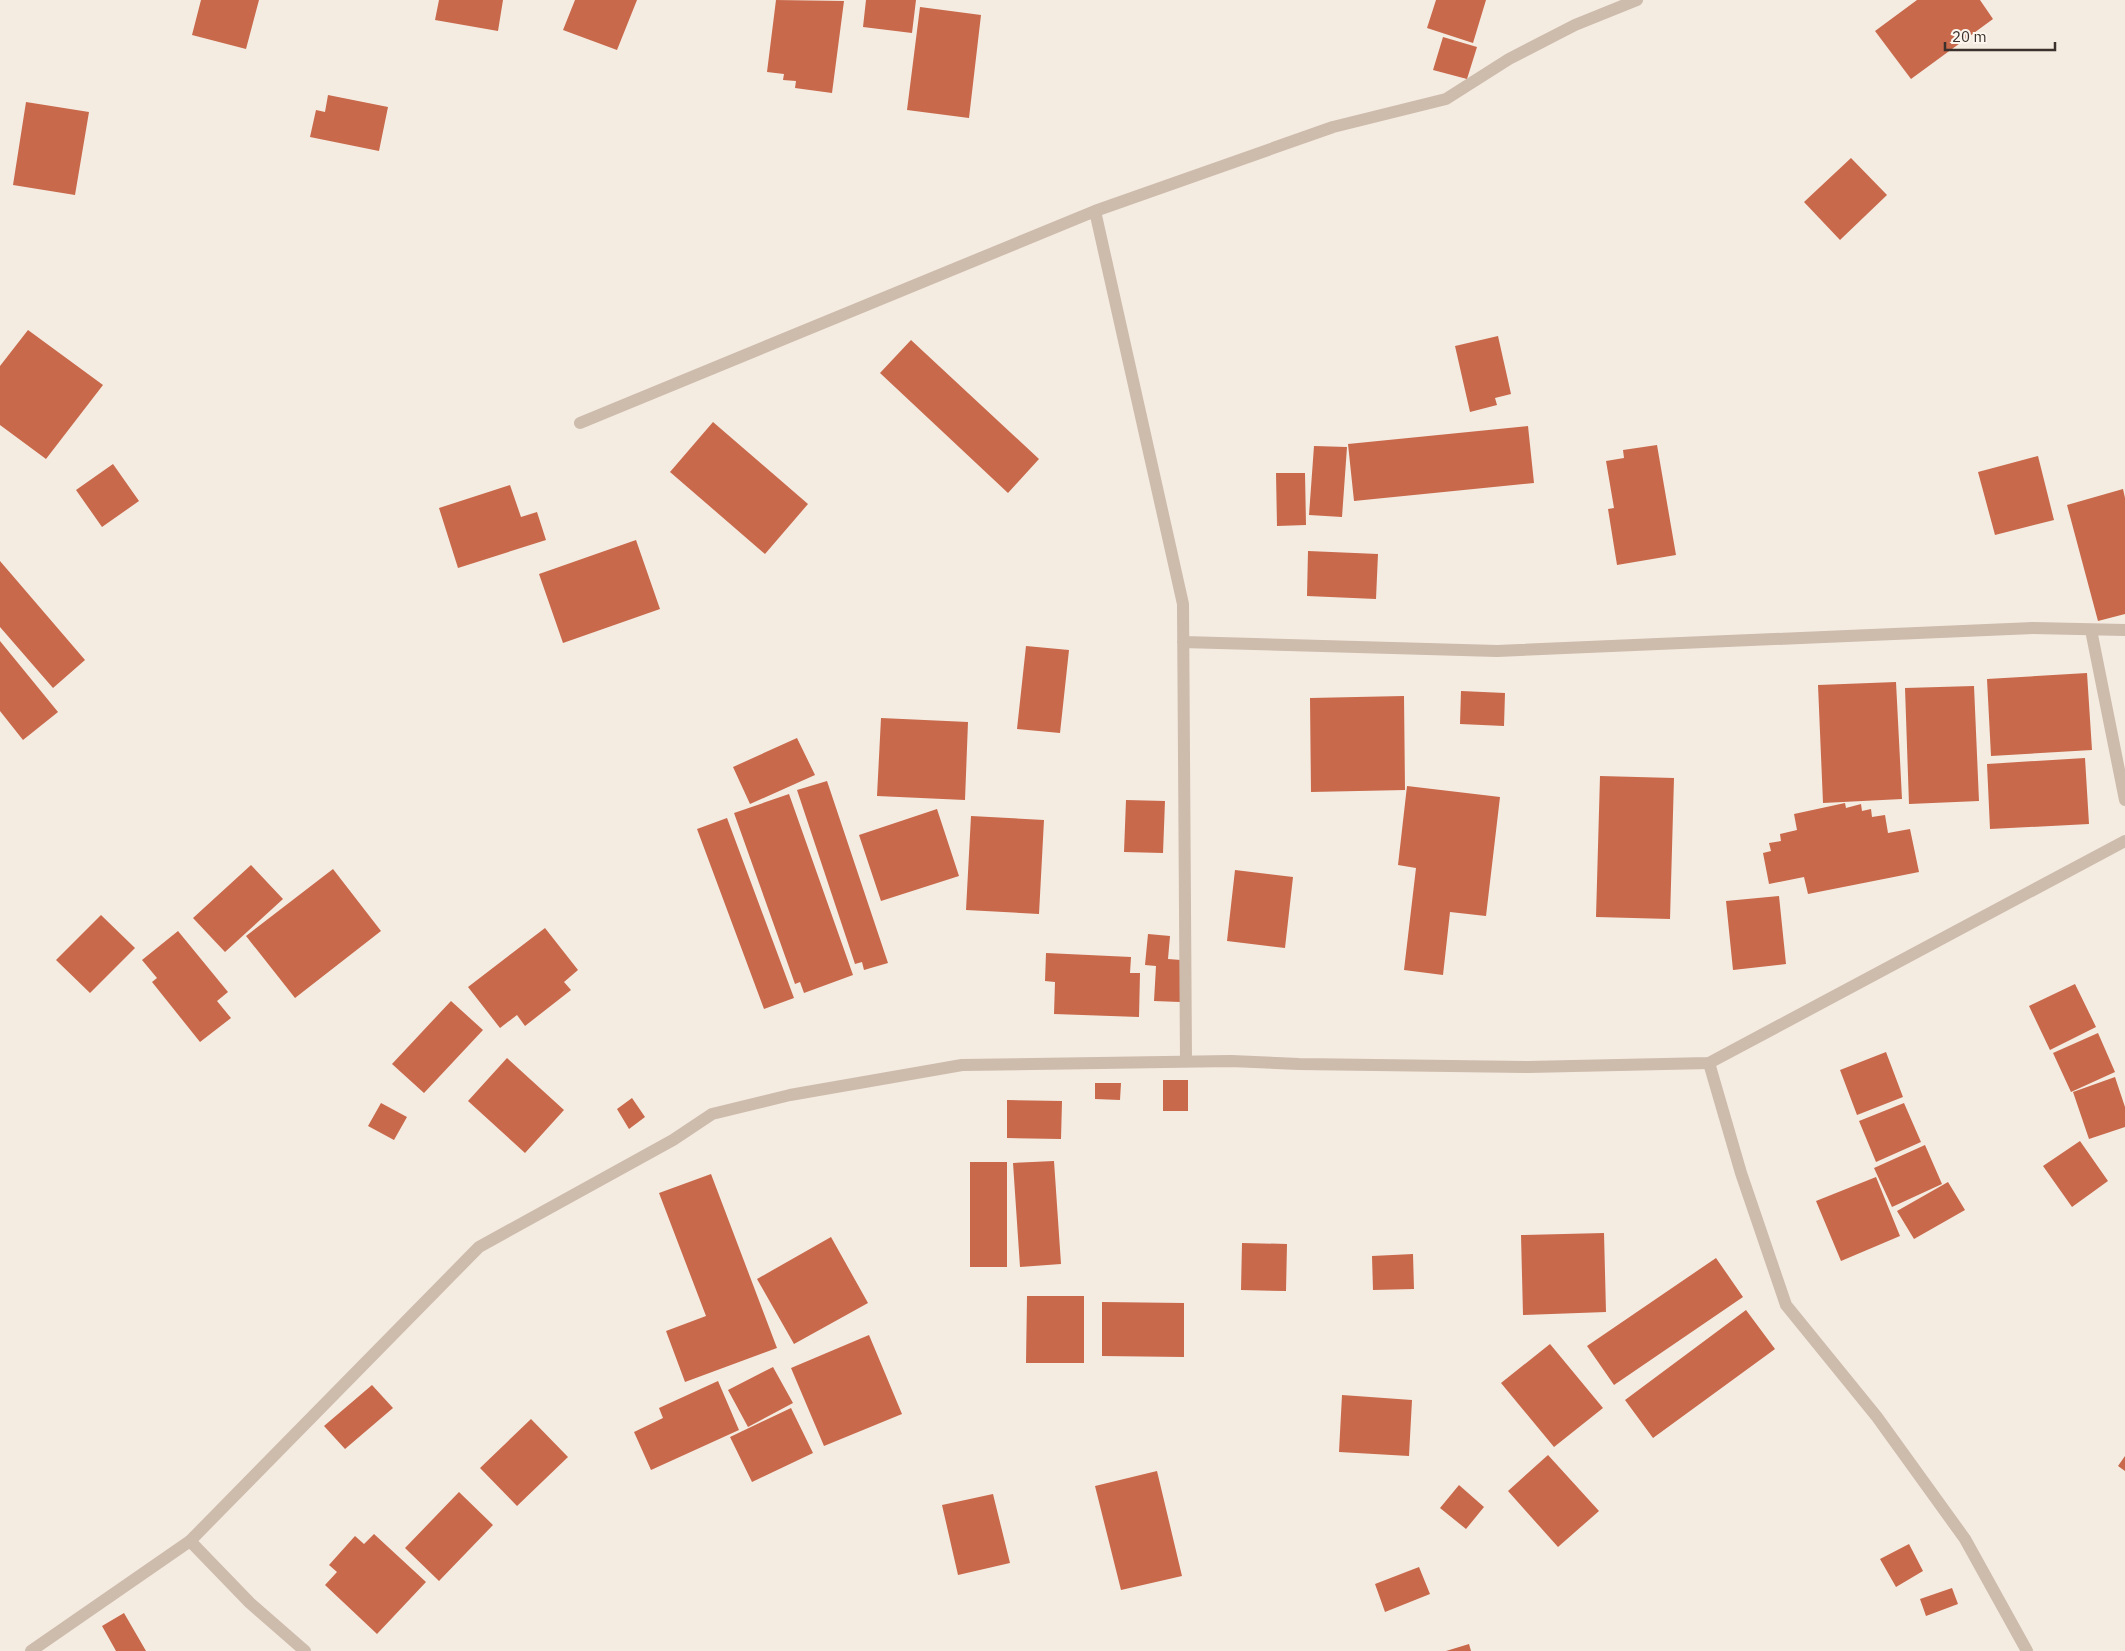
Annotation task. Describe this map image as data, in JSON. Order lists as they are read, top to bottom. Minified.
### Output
{"scale_bar":"20 m"}
